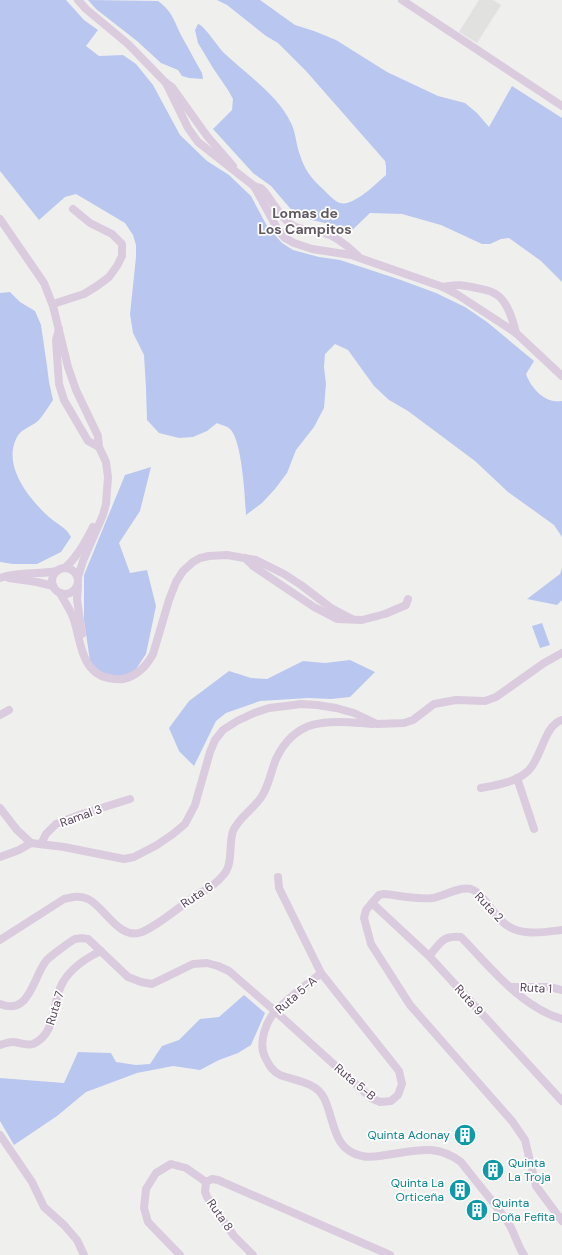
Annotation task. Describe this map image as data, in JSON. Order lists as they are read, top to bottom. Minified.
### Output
{"streets":{"street":["Ramal 3","Ruta 6","Ruta 2","Ruta 1","Ruta 5-A","Ruta 9","Ruta 7","Ruta 5-B","Ruta 8"]},"crossings":[["Ruta 2","Ruta 9"],["Ruta 5-A","Ruta 5-B"]],"districts":["Lomas de Los Campitos"],"places":{"building":["Quinta Adonay","Quinta La Troja","Quinta La Orticeña","Quinta Doña Fefita"]}}
